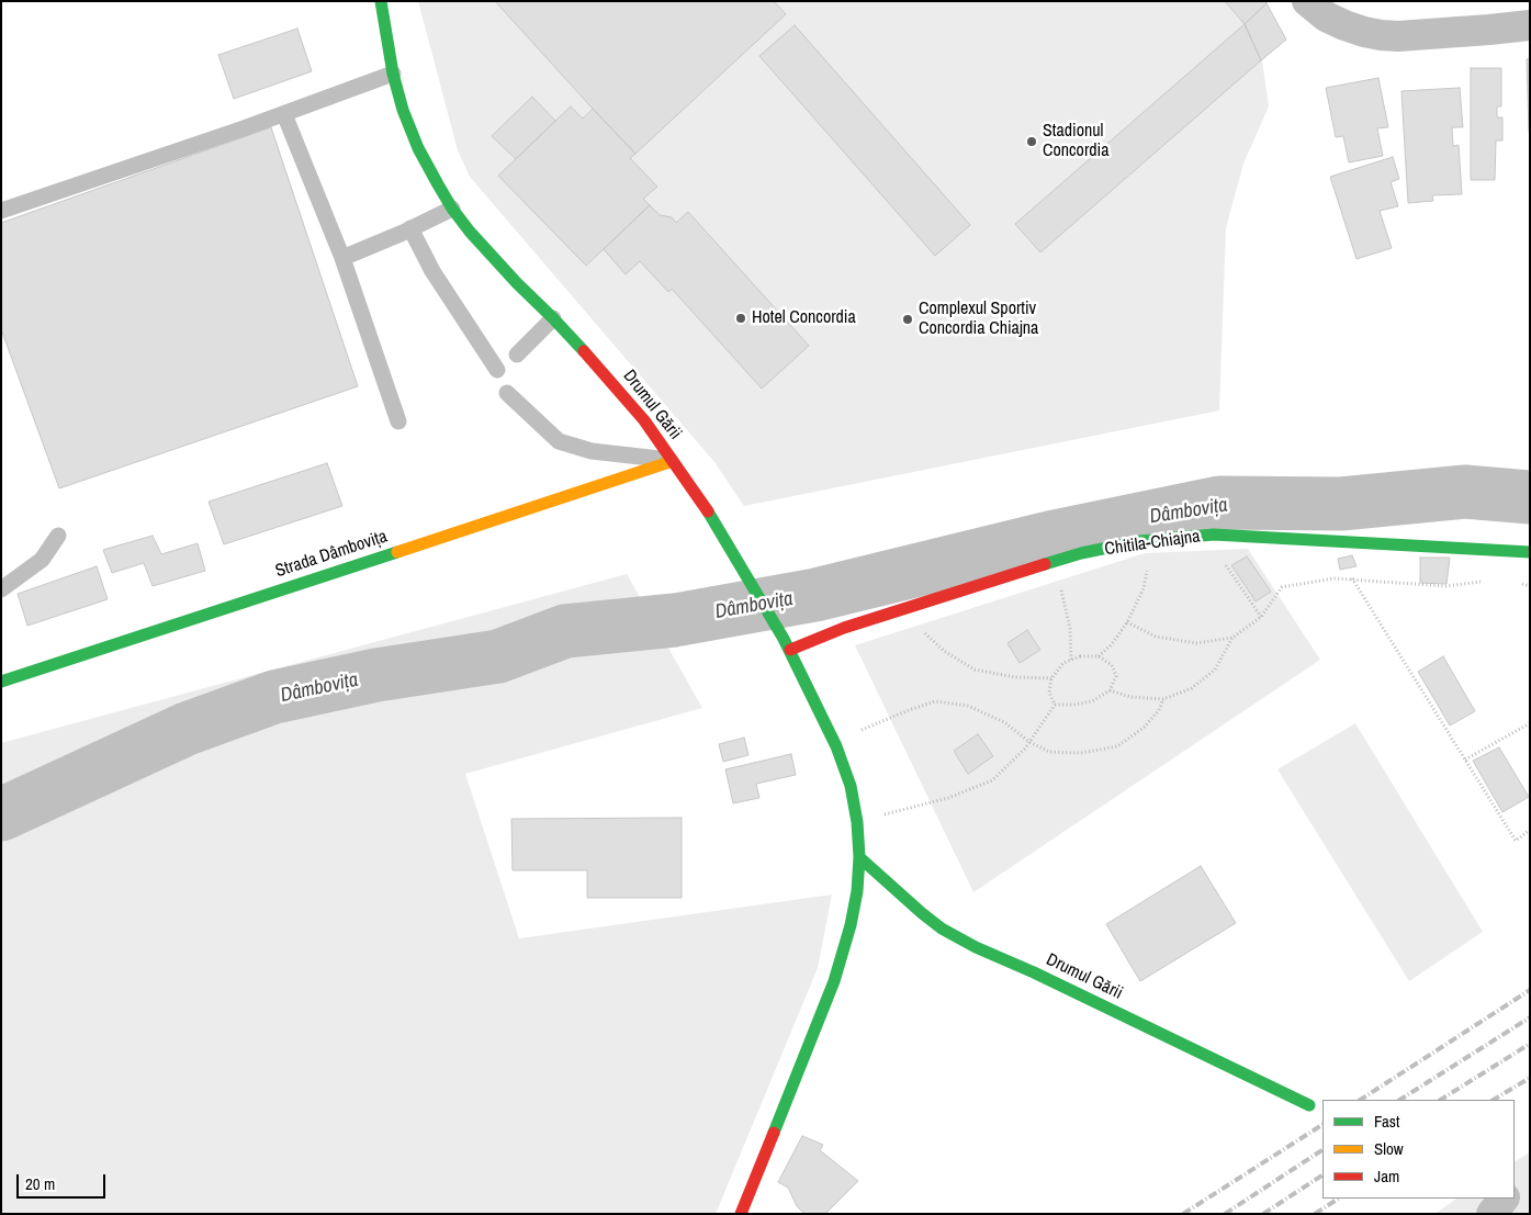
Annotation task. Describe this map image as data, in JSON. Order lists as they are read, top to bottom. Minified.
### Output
{"streets":{"main road":["Drumul Gării","Chitila-Chiajna","Strada Dâmbovița"]},"crossings":[["Drumul Gării","Chitila-Chiajna"],["Drumul Gării","Strada Dâmbovița"]],"water":["Dâmbovița"],"places":["Stadionul Concordia","Hotel Concordia","Complexul Sportiv Concordia Chiajna"],"legend":["Fast","Slow","Jam"],"scale_bar":"20 m"}
